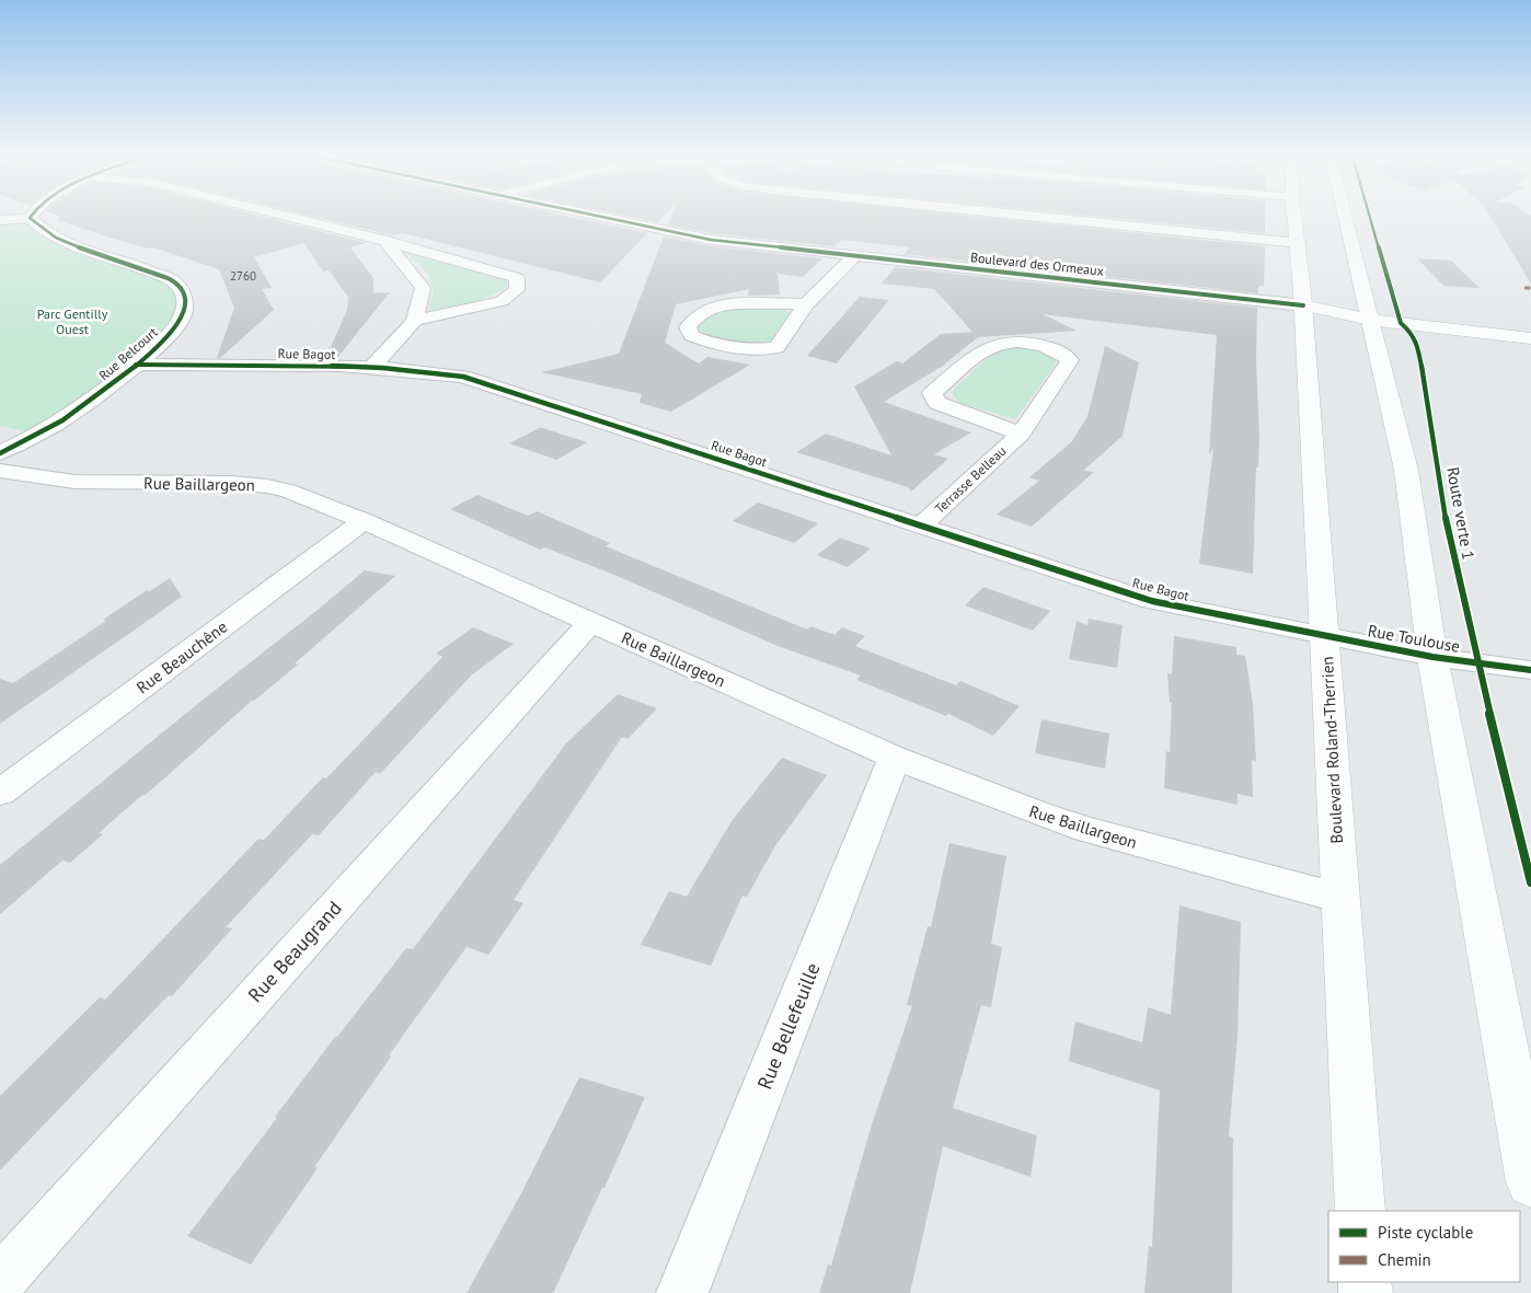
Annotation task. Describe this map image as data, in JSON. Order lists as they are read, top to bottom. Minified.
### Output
{"streets":{"main road":["Boulevard des Ormeaux","Boulevard Roland-Therrien"],"street":["Rue Belcourt","Rue Bagot","Terrasse Belleau","Rue Baillargeon","Rue Toulouse","Rue Beauchêne","Rue Beaugrand","Rue Bellefeuille"],"cycle path":["Route verte 1"]},"crossings":[["Boulevard des Ormeaux","Boulevard Roland-Therrien"],["Rue Belcourt","Rue Bagot"],["Rue Bagot","Terrasse Belleau"],["Rue Bagot","Rue Toulouse"],["Rue Bagot","Boulevard Roland-Therrien"],["Rue Baillargeon","Rue Beauchêne"],["Rue Baillargeon","Boulevard Roland-Therrien"],["Rue Baillargeon","Rue Beaugrand"],["Rue Baillargeon","Rue Bellefeuille"],["Rue Toulouse","Boulevard Roland-Therrien"]],"parks":["Parc Gentilly Ouest"],"house_numbers":["2760"],"legend":["Piste cyclable","Chemin"]}
